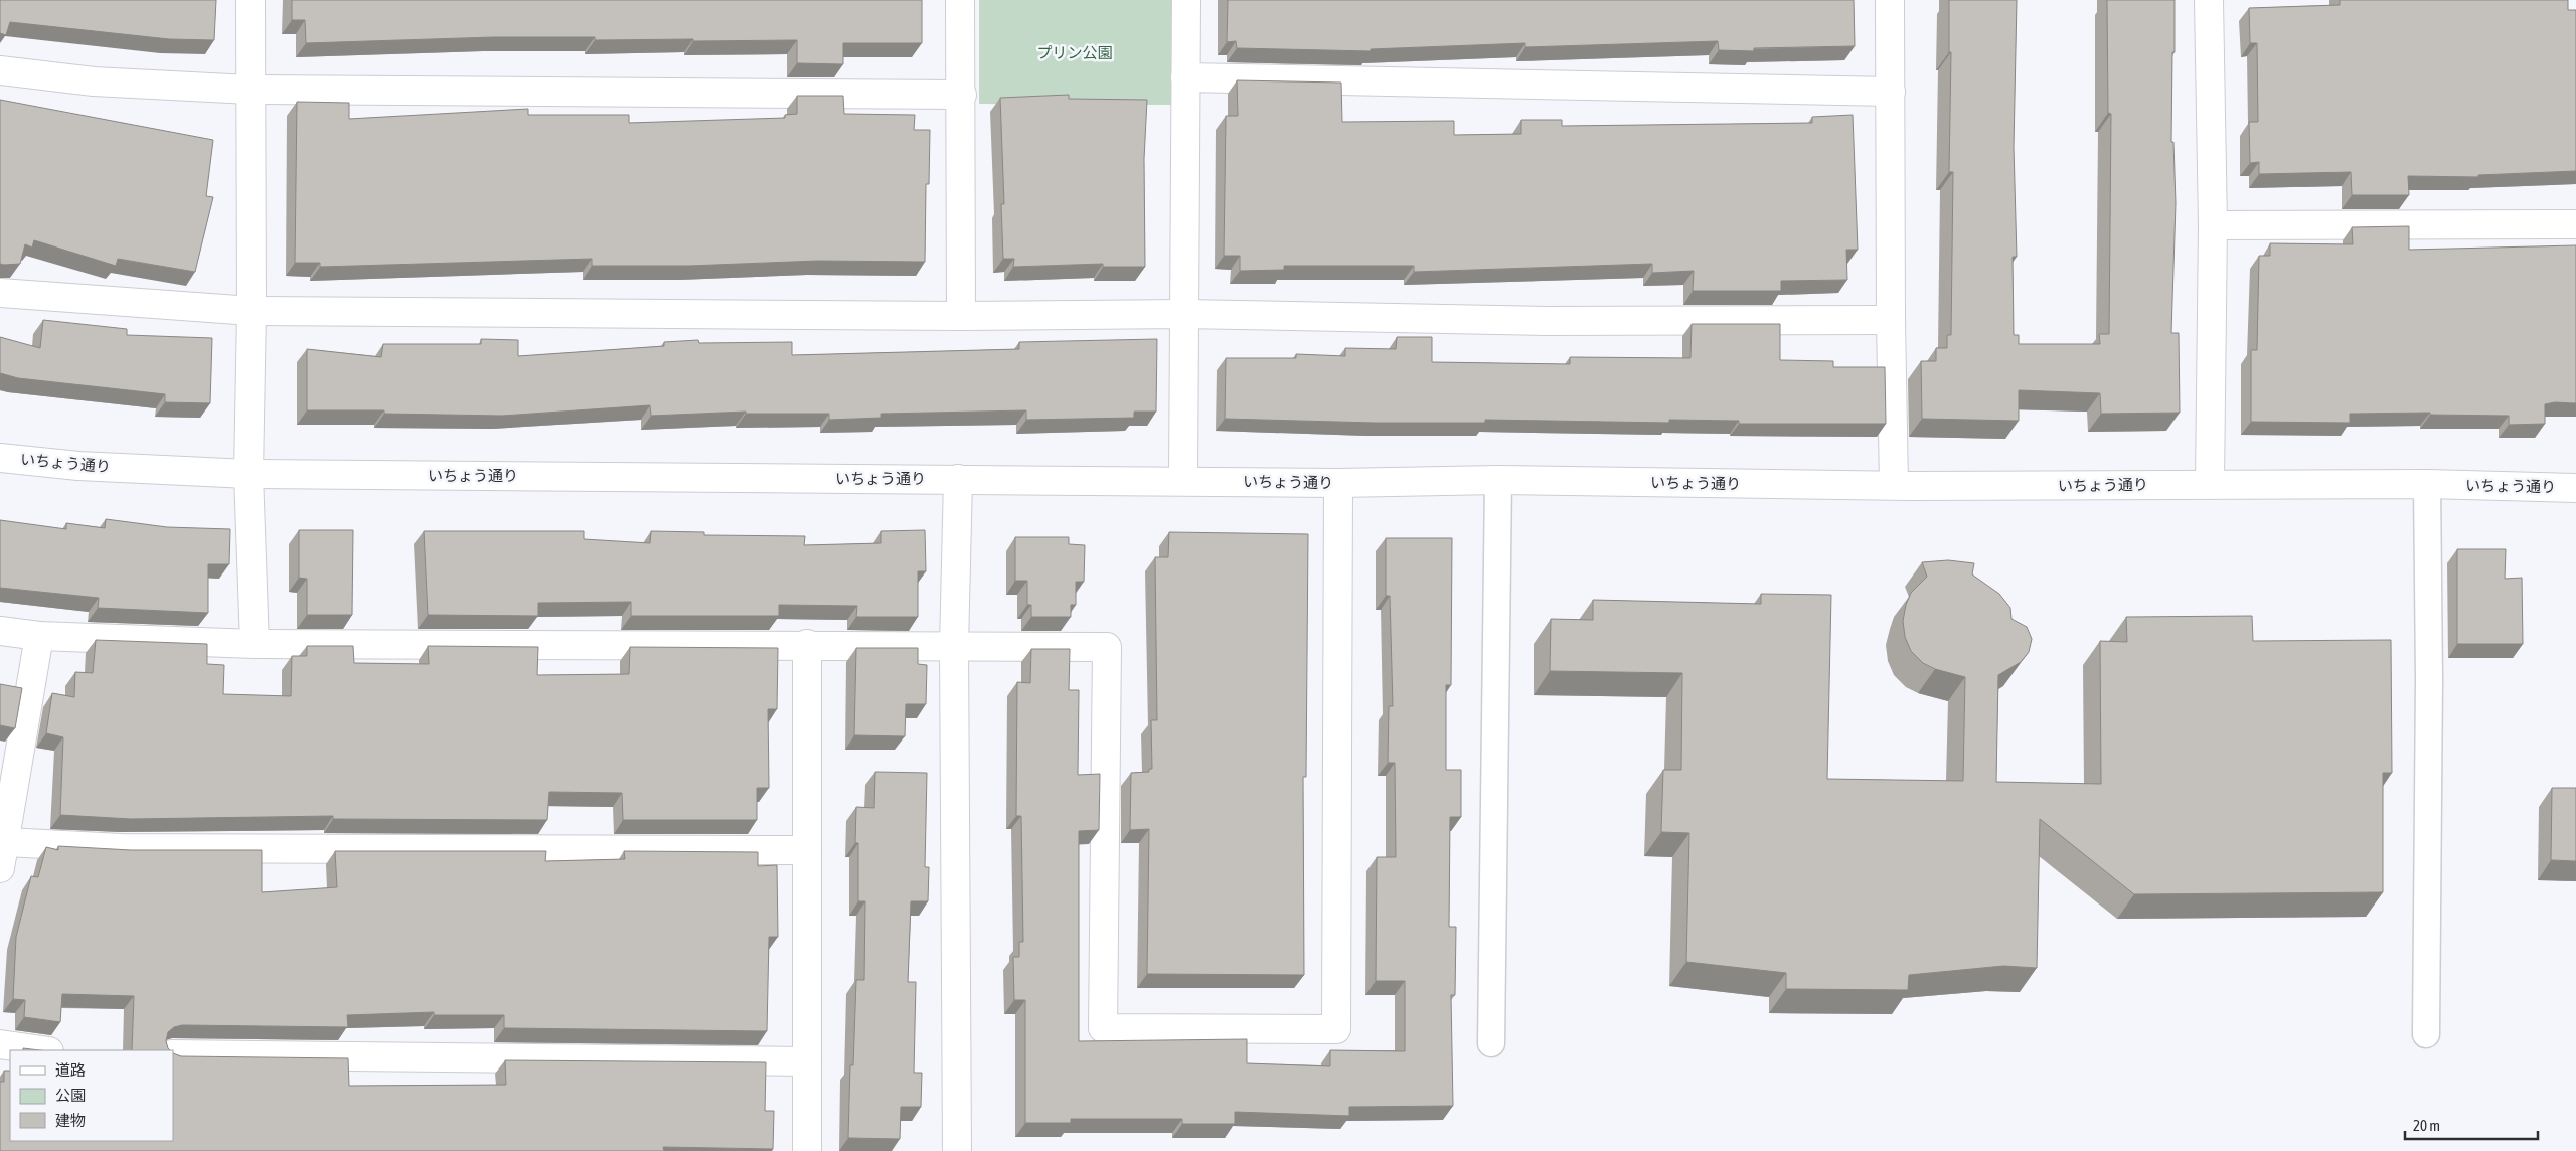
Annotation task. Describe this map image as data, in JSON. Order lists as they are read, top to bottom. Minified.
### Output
{"streets":{"street":["いちょう通り"]},"parks":["プリン公園"],"legend":["道路","公園","建物"],"scale_bar":"20 m"}
